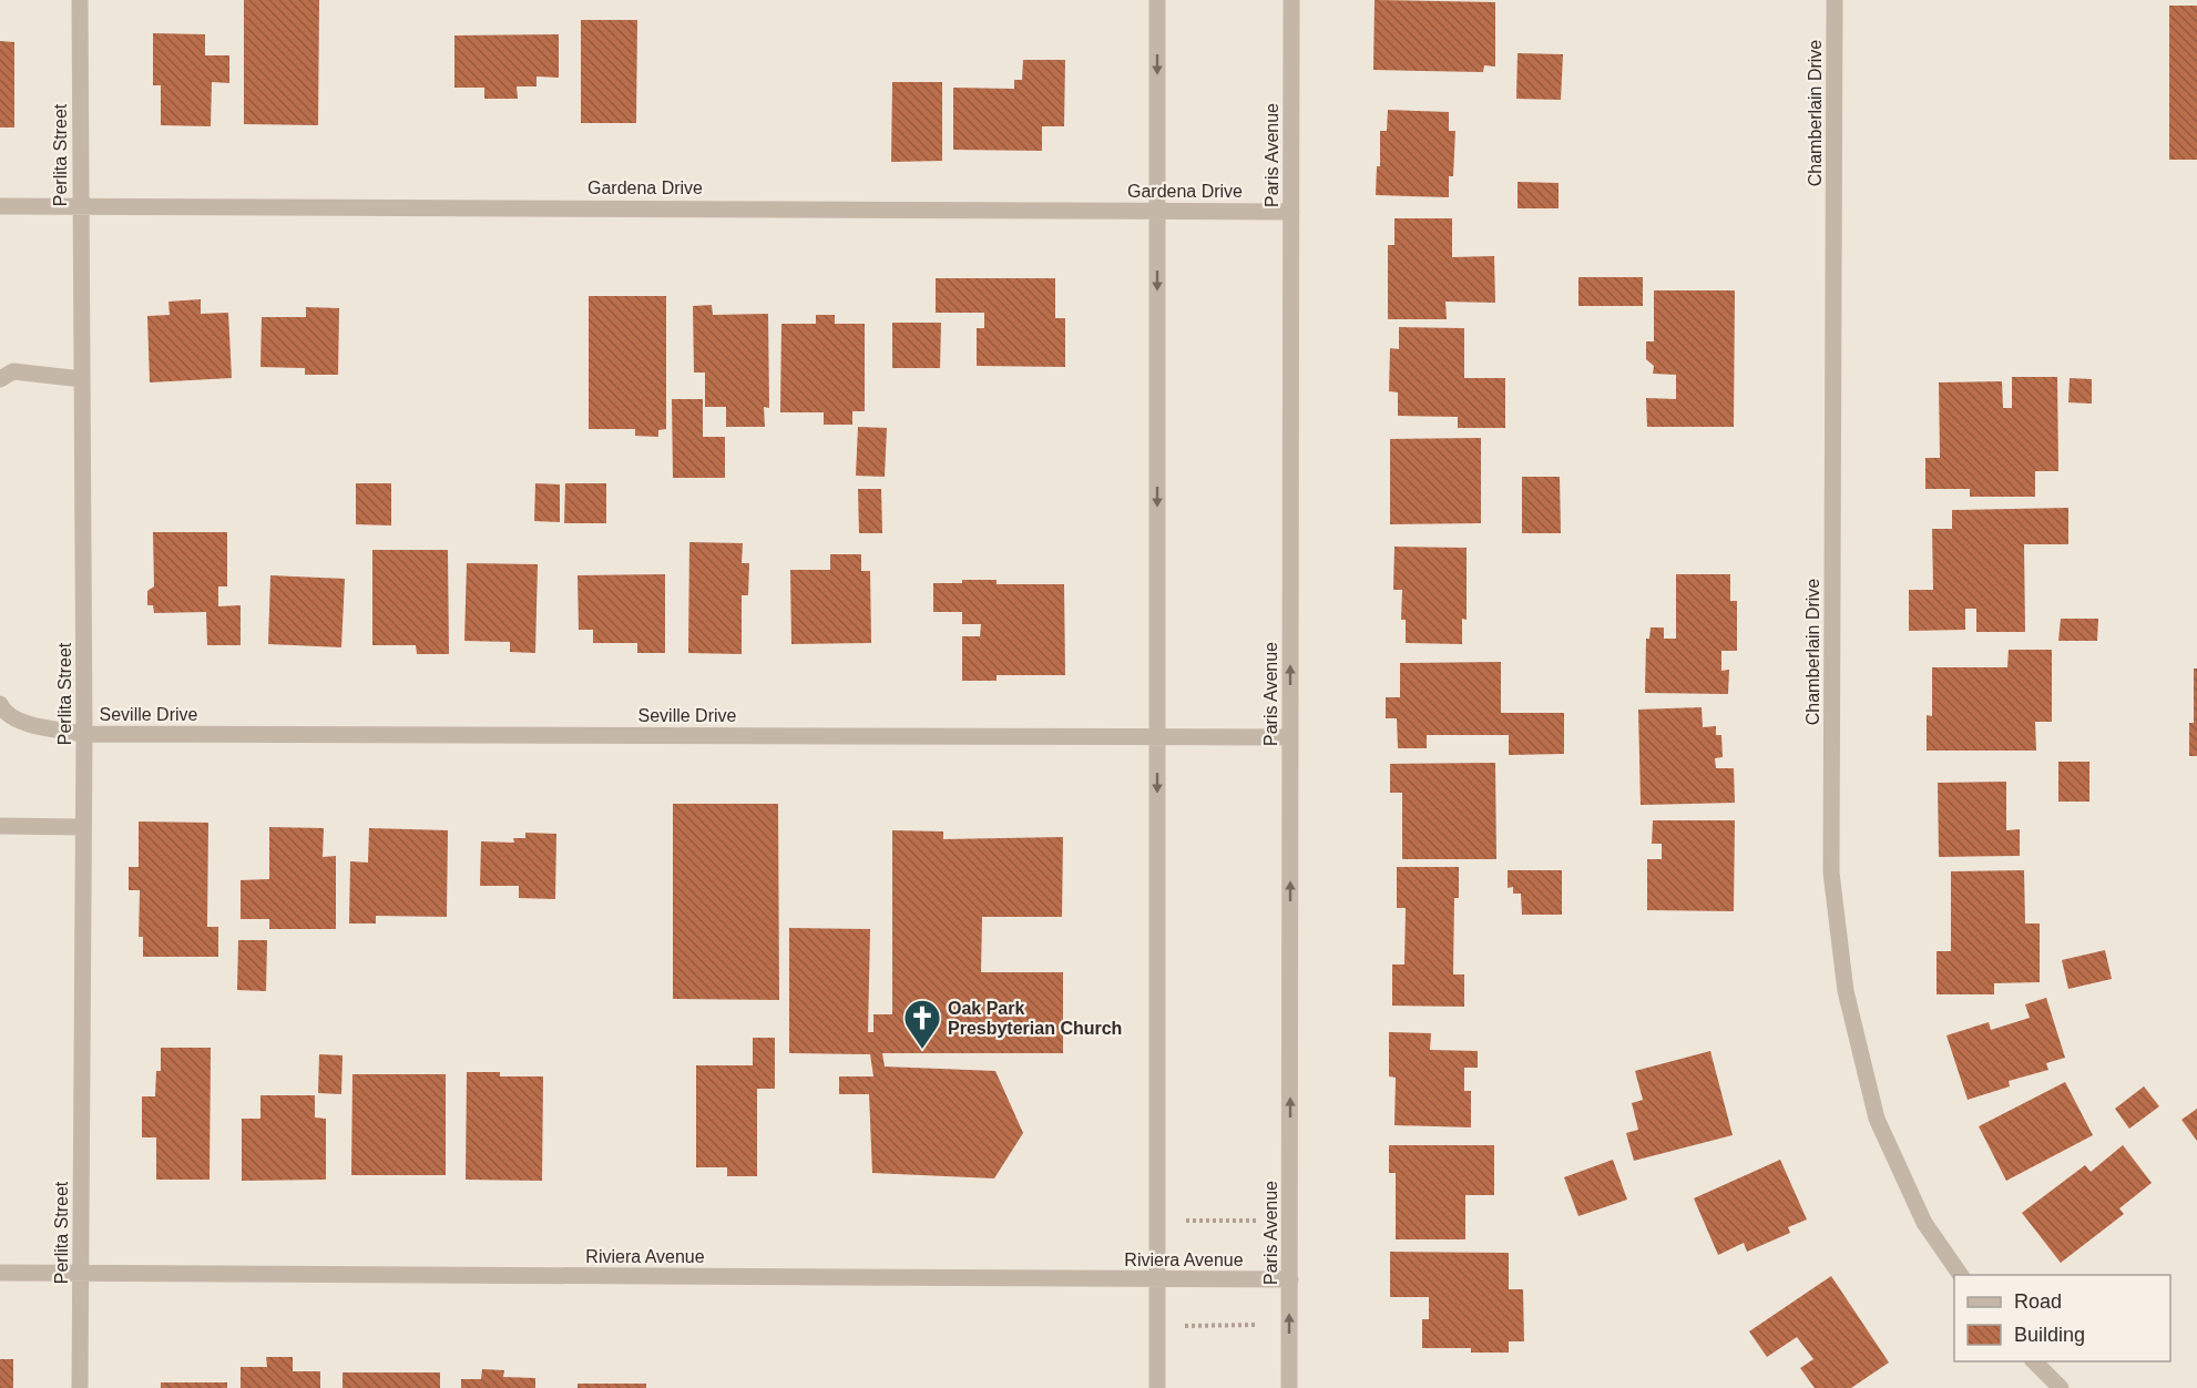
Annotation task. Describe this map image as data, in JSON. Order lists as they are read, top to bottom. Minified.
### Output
{"streets":{"street":["Chamberlain Drive","Perlita Street","Paris Avenue","Gardena Drive","Seville Drive","Riviera Avenue"]},"crossings":[["Perlita Street","Gardena Drive"],["Perlita Street","Seville Drive"],["Perlita Street","Riviera Avenue"],["Paris Avenue","Gardena Drive"],["Paris Avenue","Seville Drive"],["Paris Avenue","Riviera Avenue"]],"places":{"church":["Oak Park Presbyterian Church"]},"legend":["Road","Building"]}
